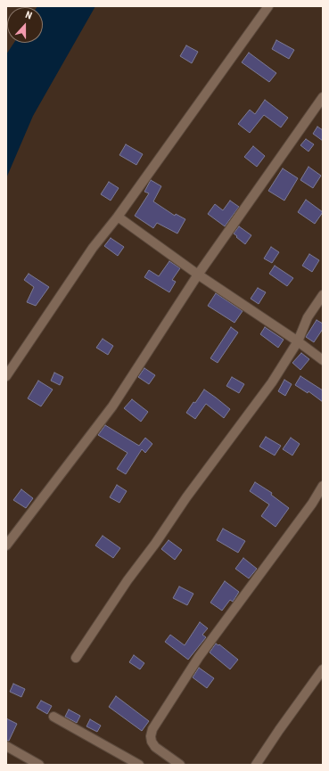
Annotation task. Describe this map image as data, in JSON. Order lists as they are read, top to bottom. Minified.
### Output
{"north":"top"}
